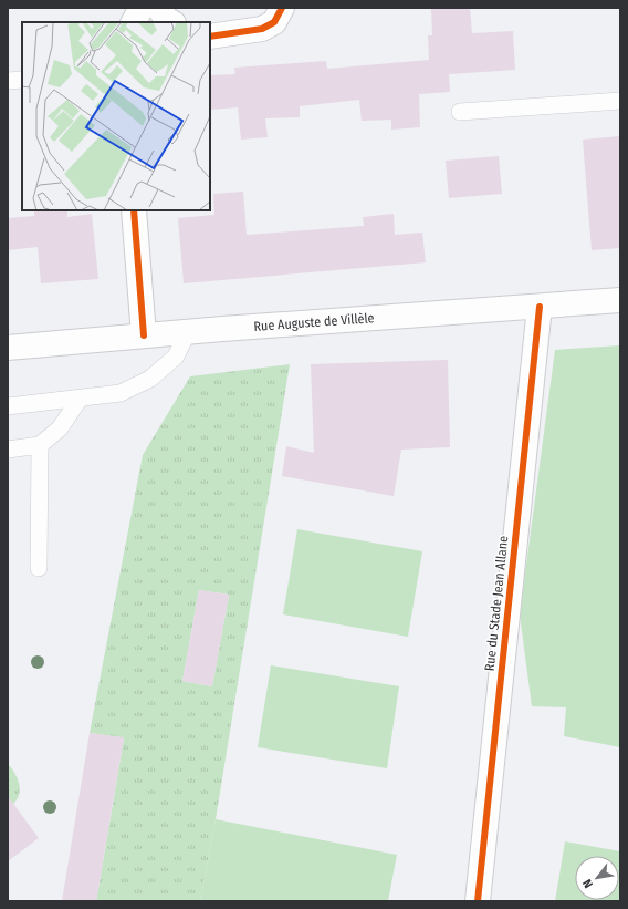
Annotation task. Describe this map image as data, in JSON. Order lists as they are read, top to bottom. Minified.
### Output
{"streets":{"street":["Rue Auguste de Villèle","Rue du Stade Jean Allane"]},"crossings":[["Rue Auguste de Villèle","Rue du Stade Jean Allane"]],"north":"bottom left"}
